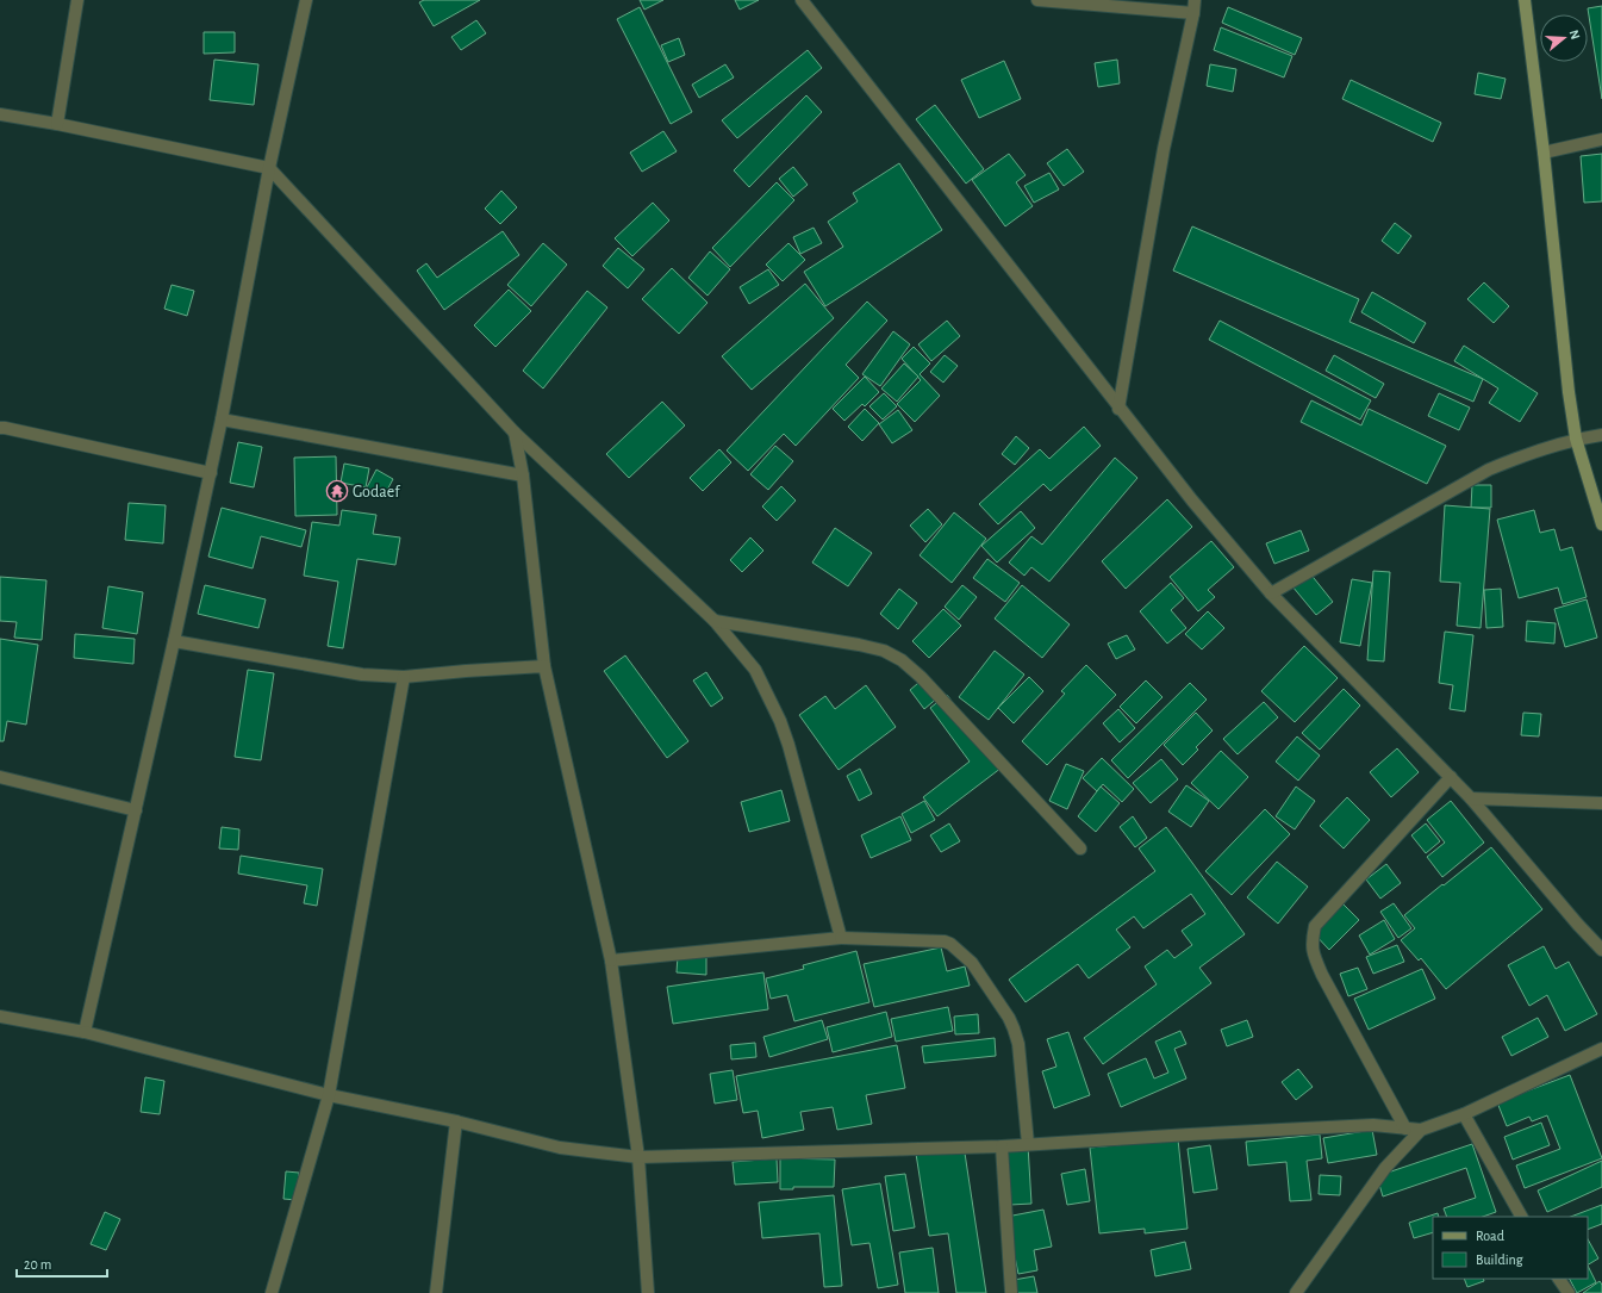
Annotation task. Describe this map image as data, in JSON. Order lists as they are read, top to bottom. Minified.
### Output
{"places":{"temple":["Godaef"]},"legend":["Road","Building"],"scale_bar":"20 m","north":"right"}
